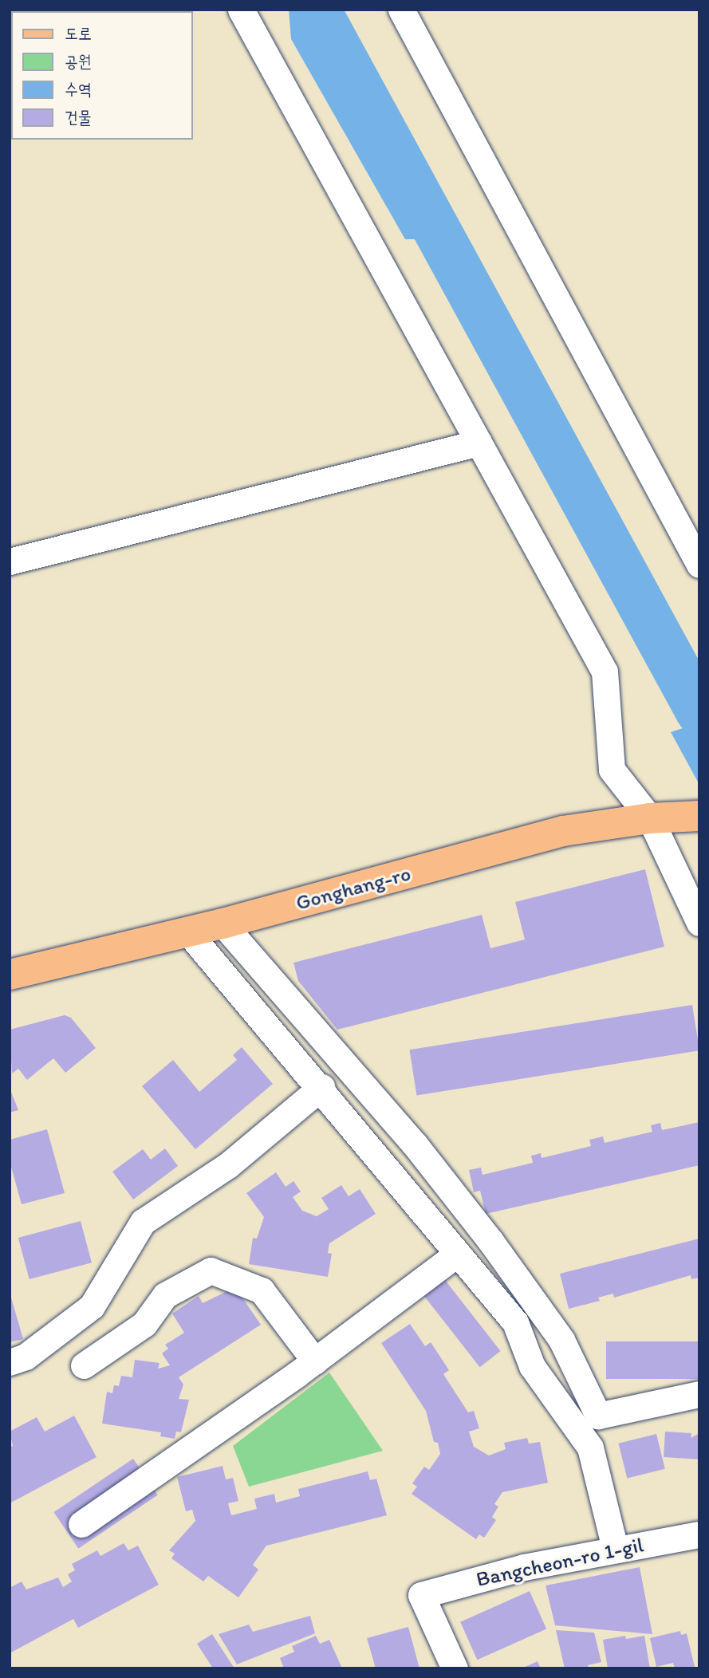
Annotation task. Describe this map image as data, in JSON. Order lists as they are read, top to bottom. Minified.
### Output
{"streets":{"main road":["Gonghang-ro"],"street":["Bangcheon-ro 1-gil"]},"legend":["도로","공원","수역","건물"]}
